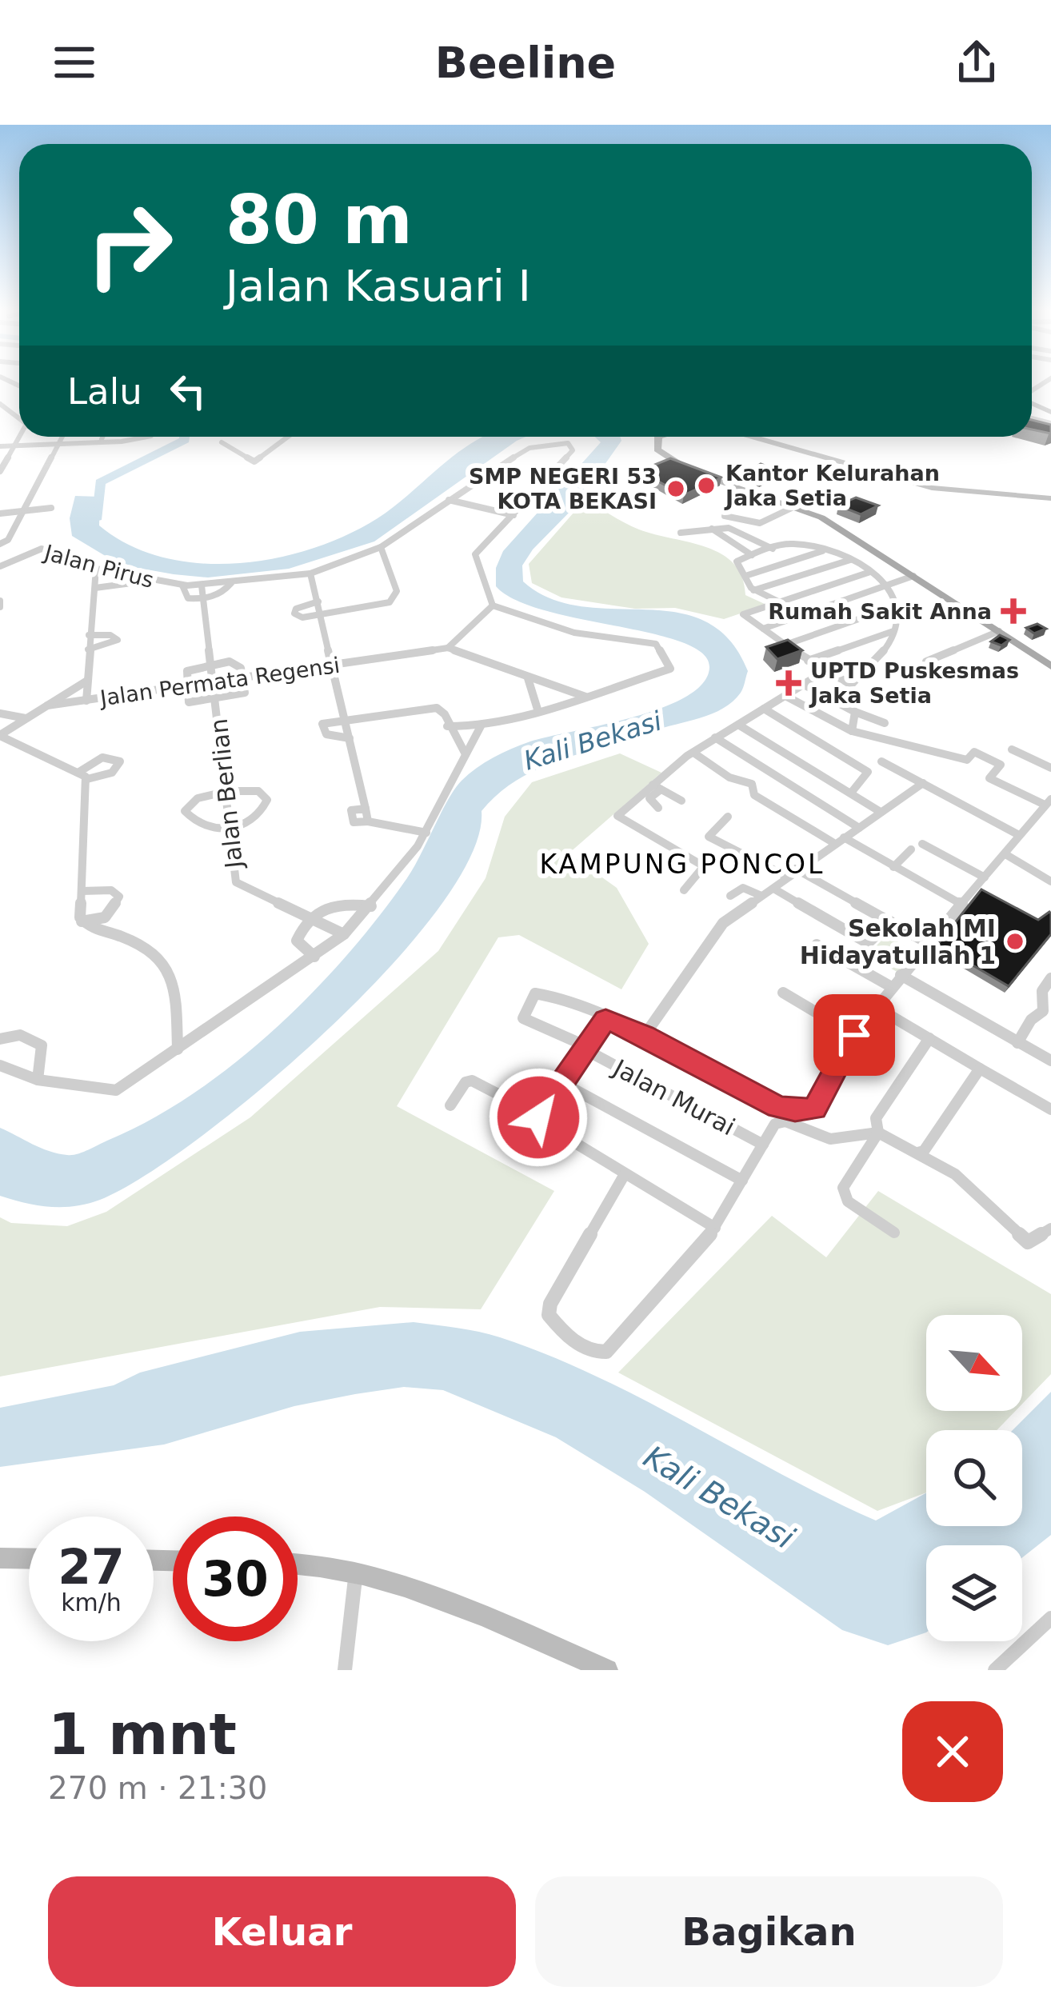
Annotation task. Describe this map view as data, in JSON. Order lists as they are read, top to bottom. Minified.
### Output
{"streets":{"street":["Jalan Pirus","Jalan Permata Regensi","Jalan Berlian","Jalan Murai"]},"crossings":[["Jalan Pirus","Jalan Berlian"],["Jalan Permata Regensi","Jalan Berlian"]],"districts":["KAMPUNG PONCOL"],"water":["Kali Bekasi"],"places":{"other":["Kantor Kelurahan Jaka Setia","SMP NEGERI 53 KOTA BEKASI","Sekolah MI Hidayatullah 1"],"health":["Rumah Sakit Anna","UPTD Puskesmas Jaka Setia"]},"north":"bottom right","page":{"header":"Beeline","turn":["80 m","Jalan Kasuari I"],"then":"Lalu","speed":"27 km/h","limit":"30","heading":["1 mnt","270 m · 21:30"],"buttons":["Keluar","Bagikan"]}}
